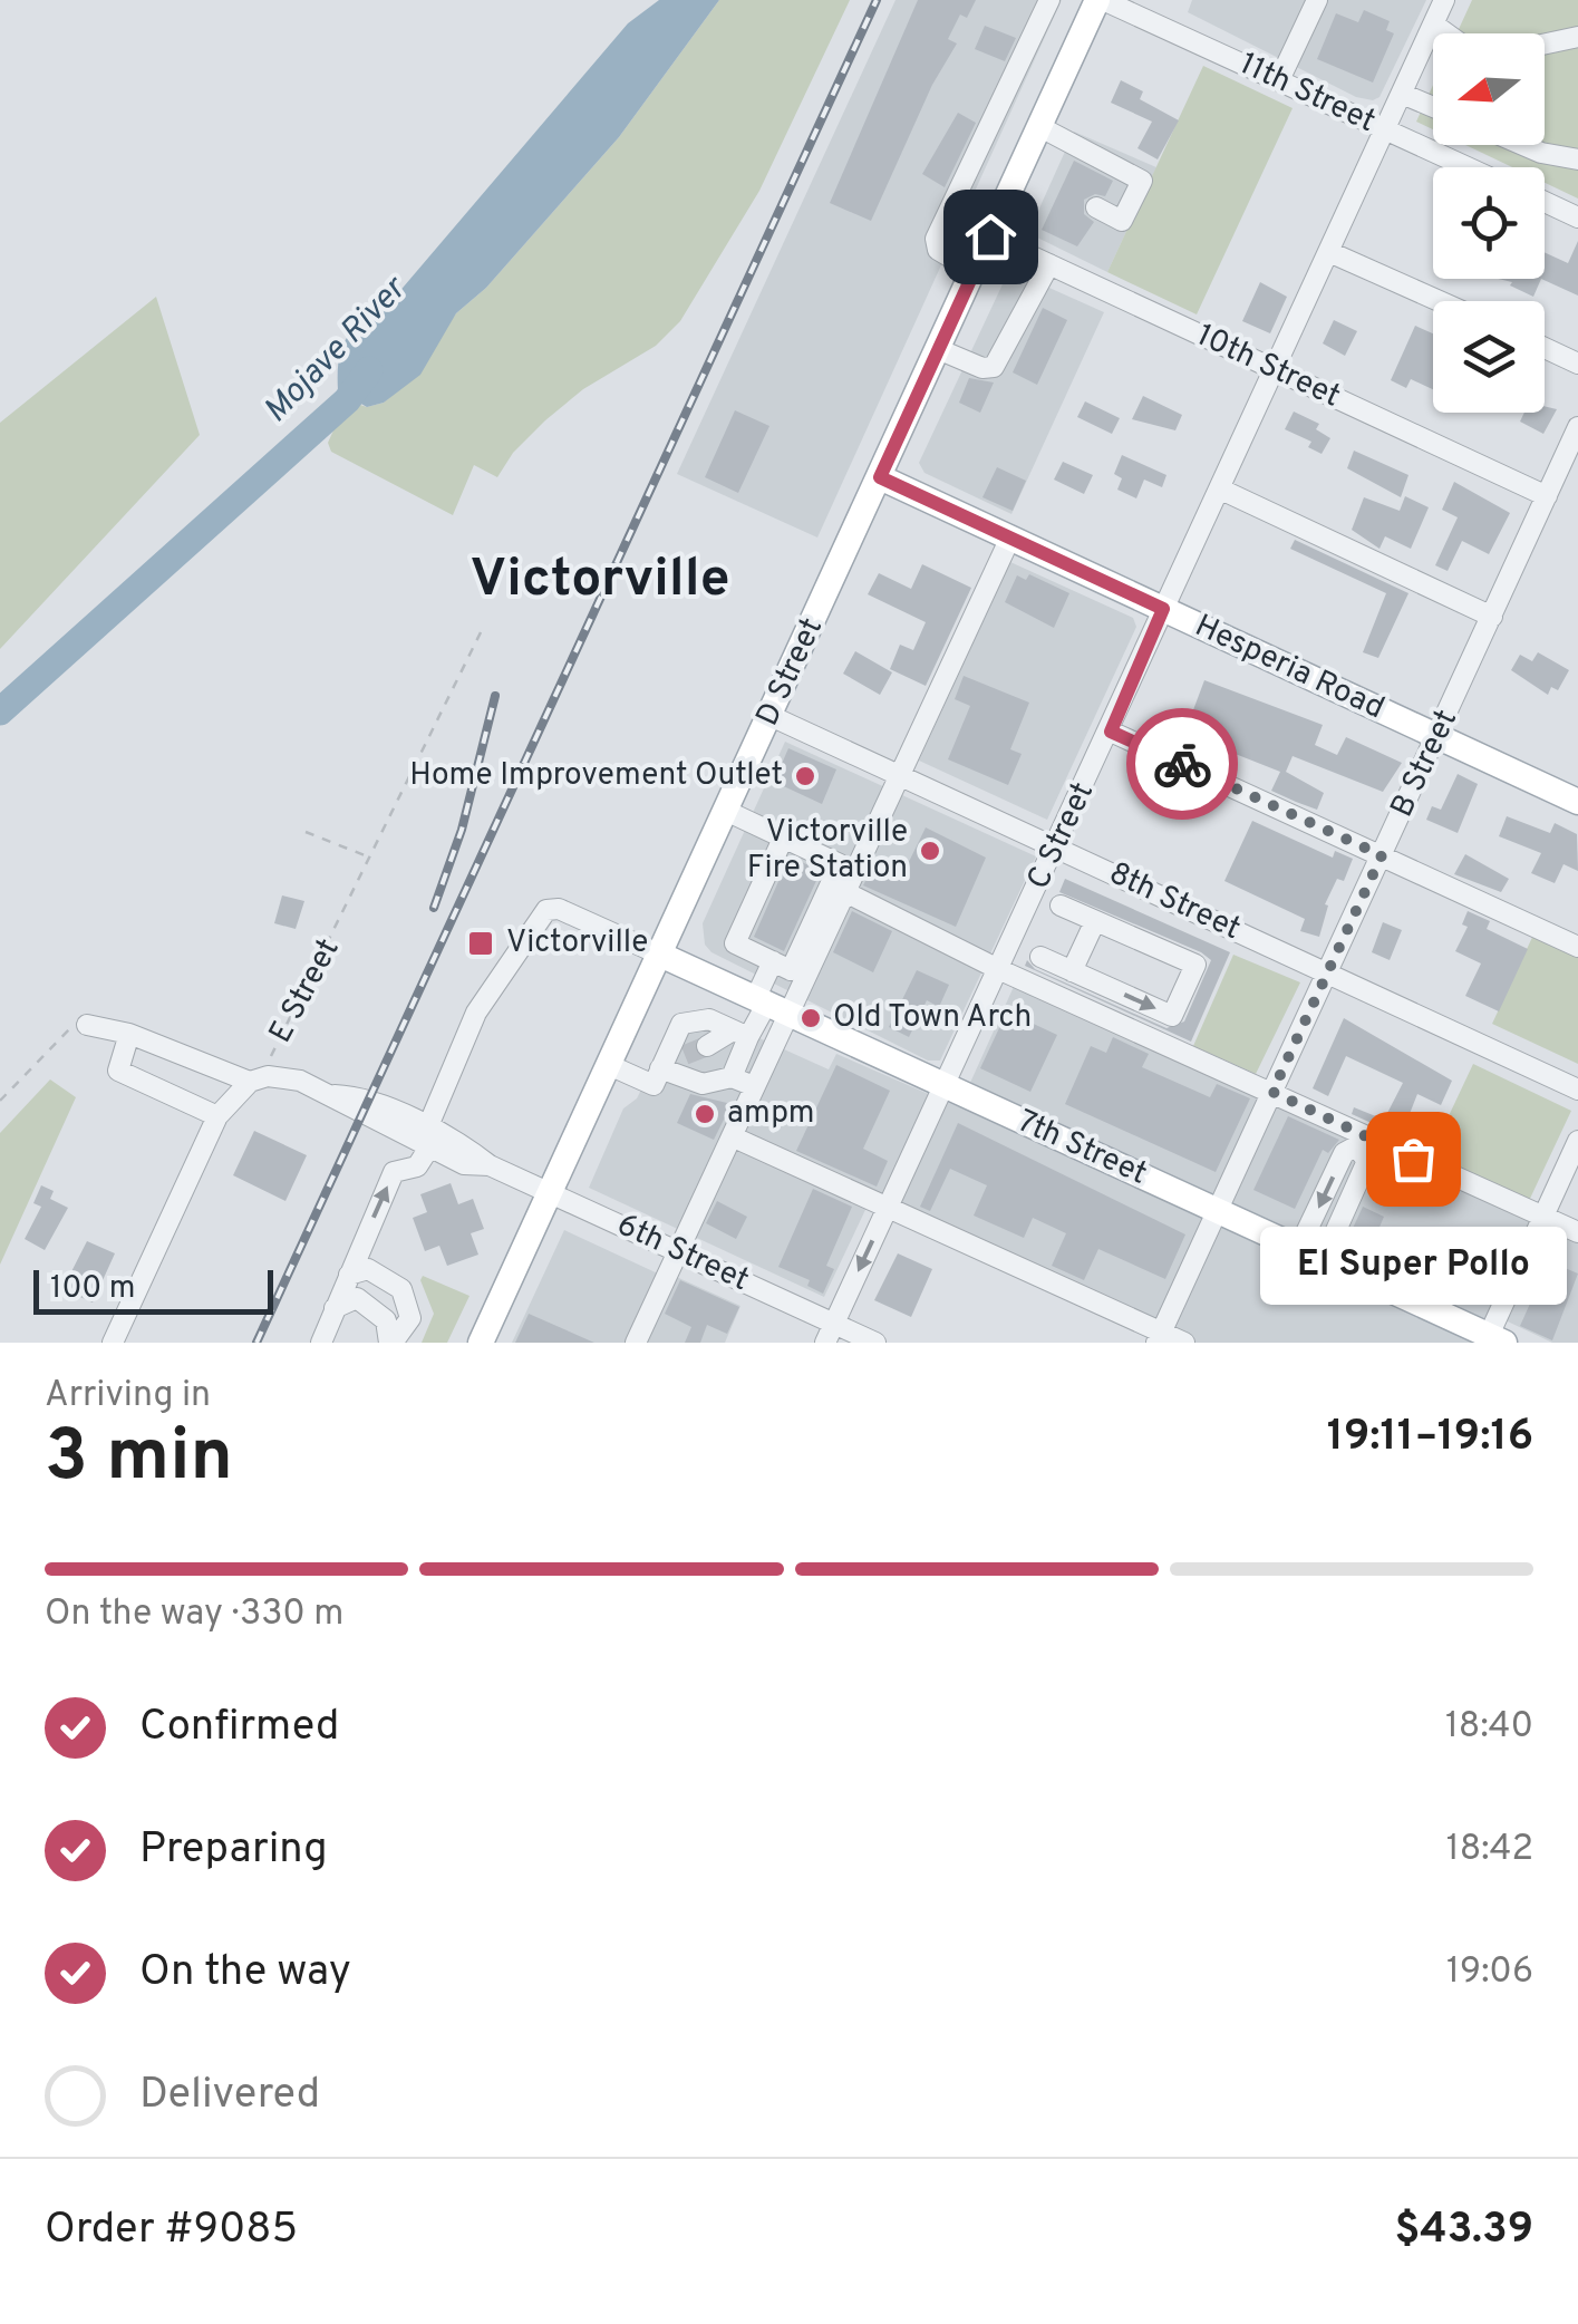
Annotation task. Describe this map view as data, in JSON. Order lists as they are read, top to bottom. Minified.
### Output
{"streets":{"main road":["Hesperia Road","D Street","7th Street"],"street":["11th Street","10th Street","B Street","C Street","8th Street","6th Street"],"path":["E Street"]},"crossings":[["11th Street","D Street"],["11th Street","C Street"],["10th Street","D Street"],["10th Street","B Street"],["10th Street","C Street"],["Hesperia Road","D Street"],["Hesperia Road","B Street"],["Hesperia Road","C Street"],["D Street","8th Street"],["D Street","7th Street"],["D Street","6th Street"],["B Street","8th Street"],["B Street","7th Street"],["C Street","8th Street"],["C Street","7th Street"],["C Street","6th Street"],["E Street","6th Street"]],"districts":["Victorville"],"water":["Mojave River"],"places":{"other":["Home Improvement Outlet","Victorville Fire Station","Old Town Arch","ampm","El Super Pollo"],"transit":["Victorville"]},"scale_bar":"100 m","north":"left","page":{"bubble":"El Super Pollo","scale":"100 m","heading":["3 min","Arriving in","19:11–19:16"],"panel":["Order #9085","$43.39"],"bar":"On the way · 330 m","list":[["Confirmed","18:40"],["Preparing","18:42"],["On the way","19:06"],"Delivered"]}}
